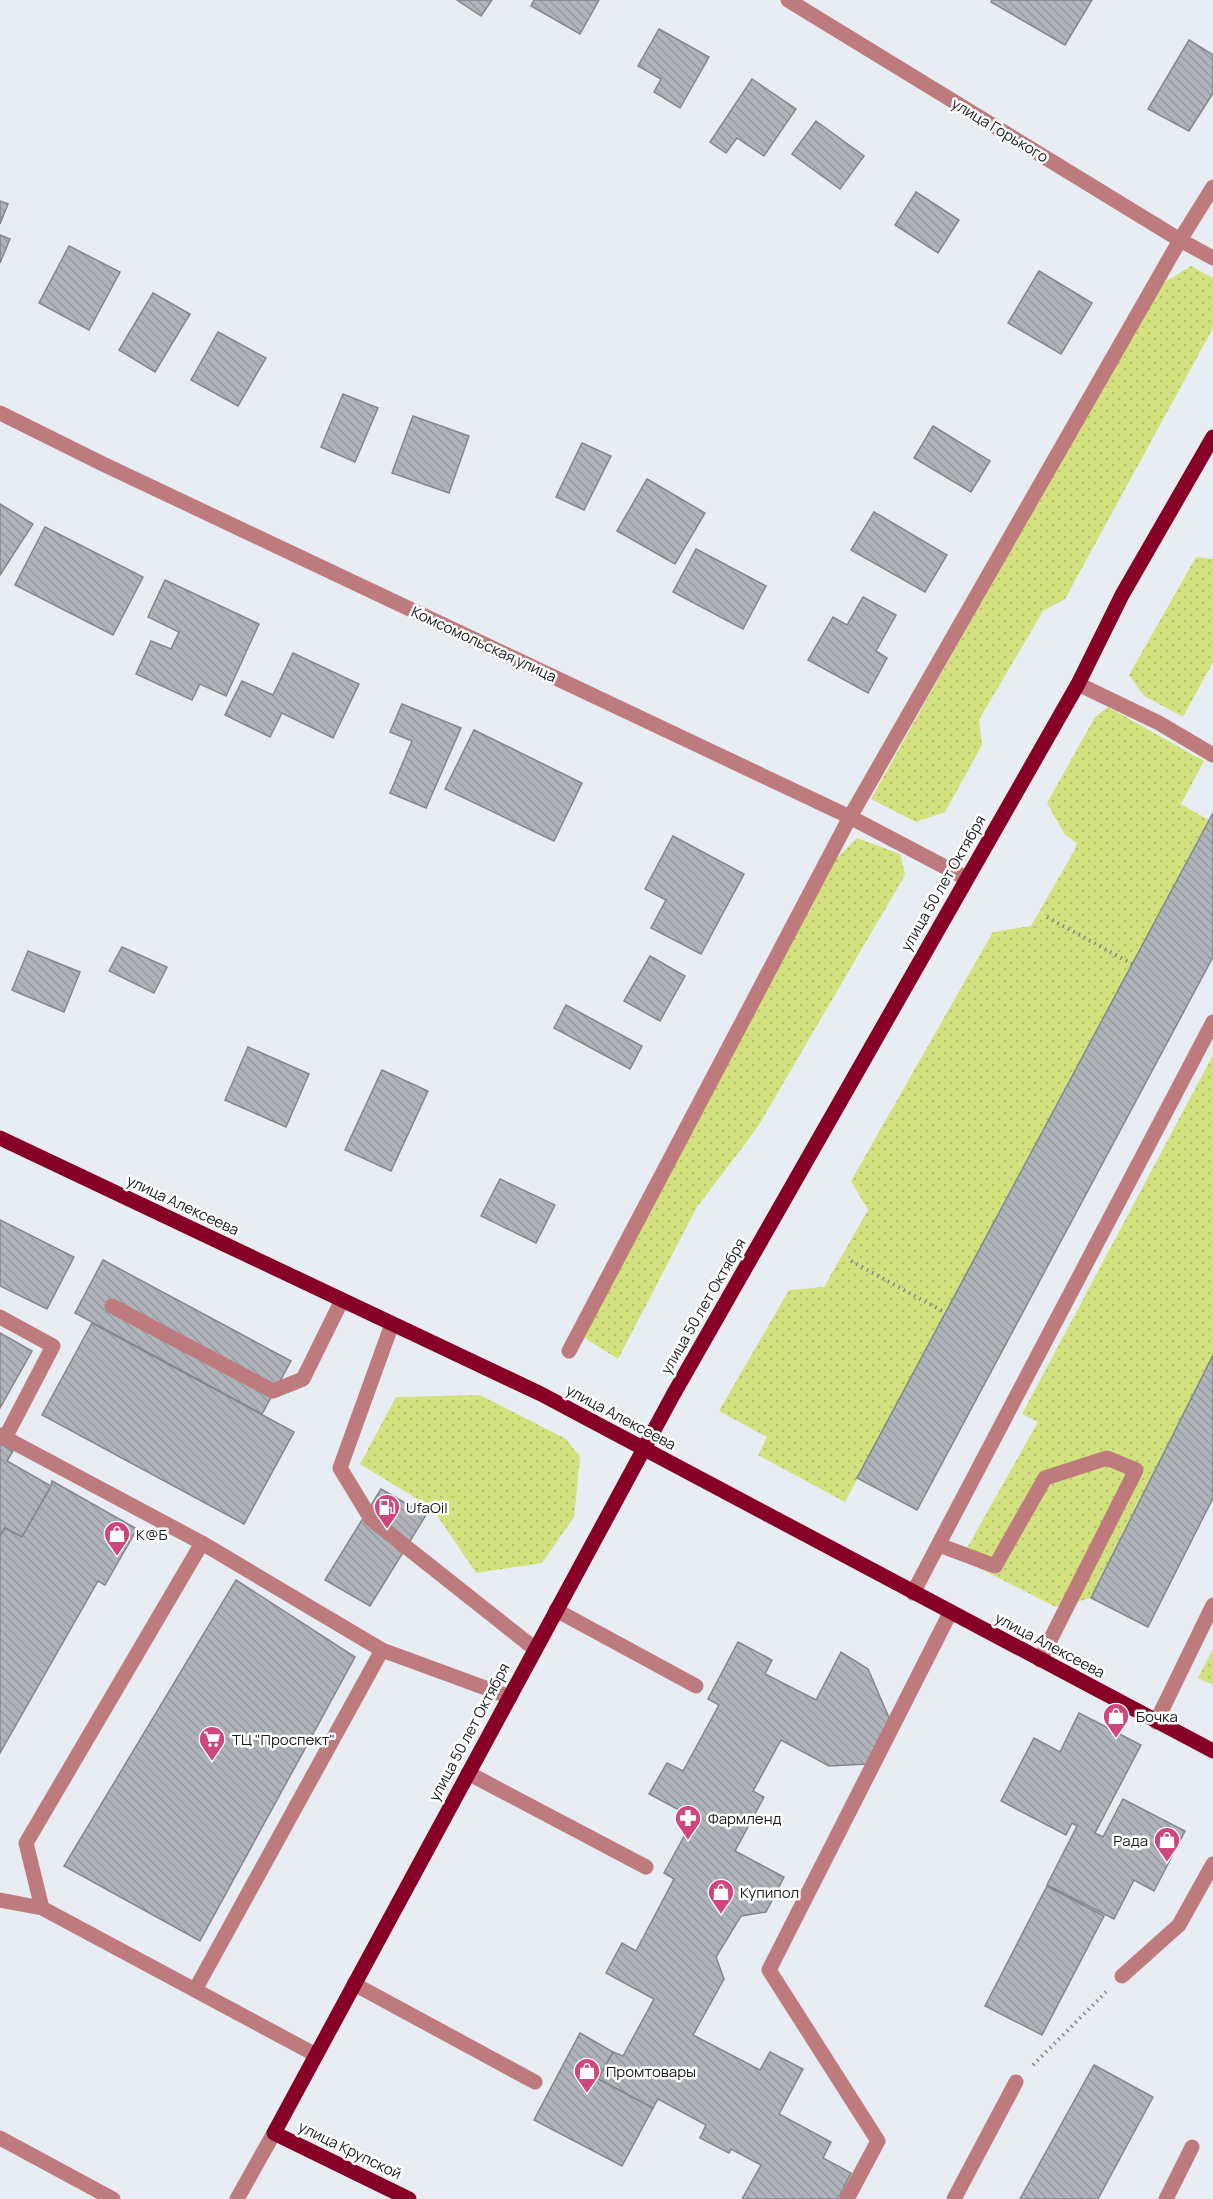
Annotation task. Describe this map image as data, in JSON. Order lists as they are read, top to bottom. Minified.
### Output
{"streets":{"main road":["улица 50 лет Октября","улица Алексеева","улица Крупской"],"street":["улица Горького","Комсомольская улица"]},"crossings":[["Комсомольская улица","улица 50 лет Октября"],["улица 50 лет Октября","улица Алексеева"],["улица 50 лет Октября","улица Крупской"]],"places":{"fuel station":["UfaOil"],"shop":["К@Б","Бочка","Рада","Купипол","Промтовары"],"supermarket":["ТЦ \"Проспект\""],"pharmacy":["Фармленд"]}}
